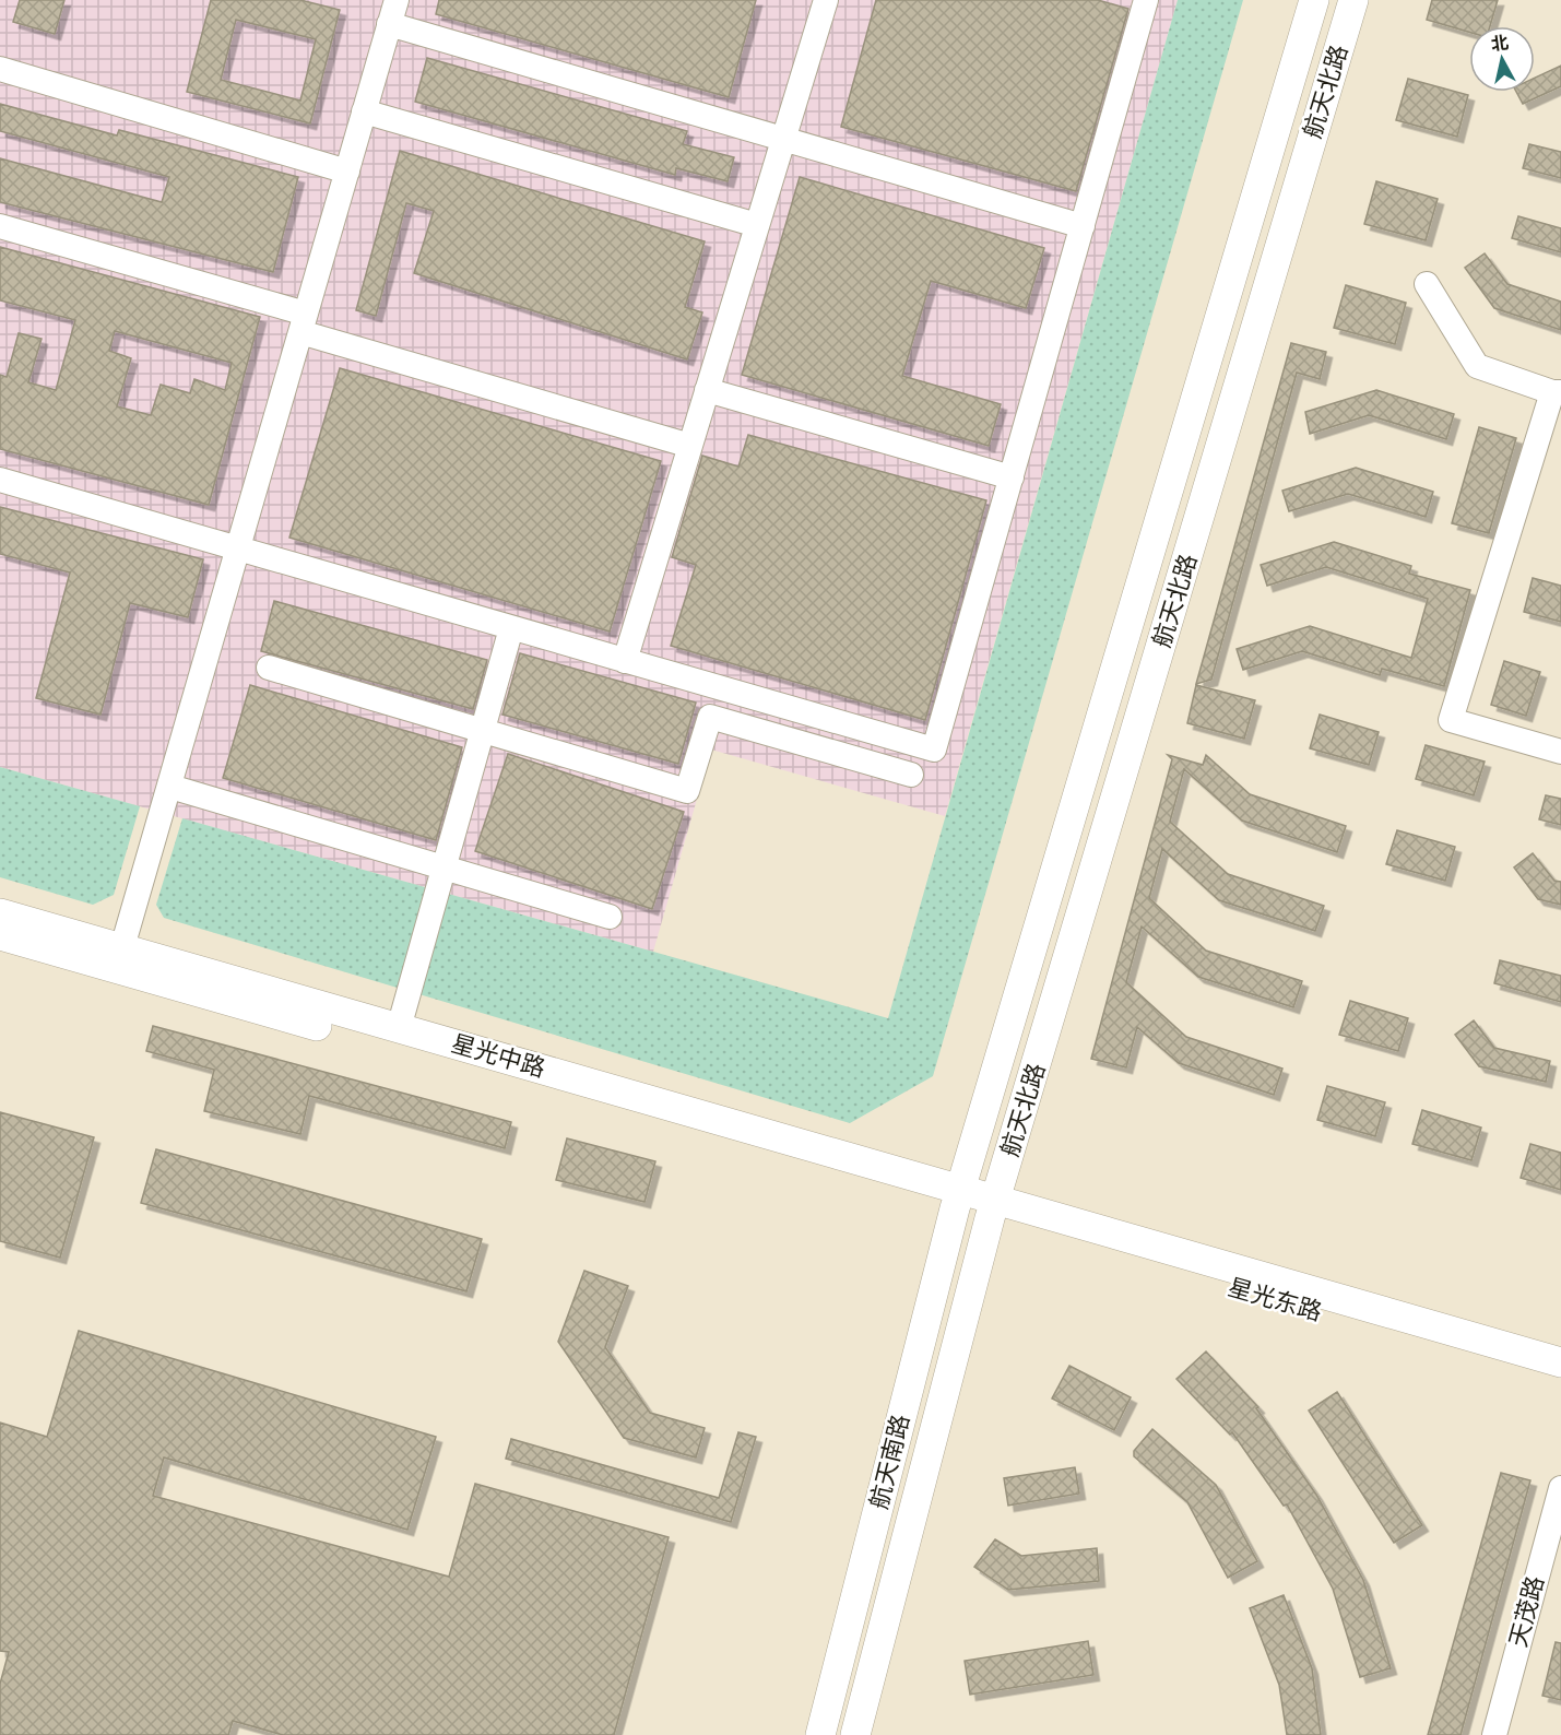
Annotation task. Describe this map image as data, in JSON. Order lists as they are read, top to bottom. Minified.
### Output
{"streets":{"main road":["航天北路","星光中路","星光东路","航天南路"],"street":["天茂路"]},"crossings":[["航天北路","星光中路"],["航天北路","星光东路"],["航天北路","航天南路"],["星光中路","星光东路"],["星光中路","航天南路"],["星光东路","航天南路"]],"north":"top"}
